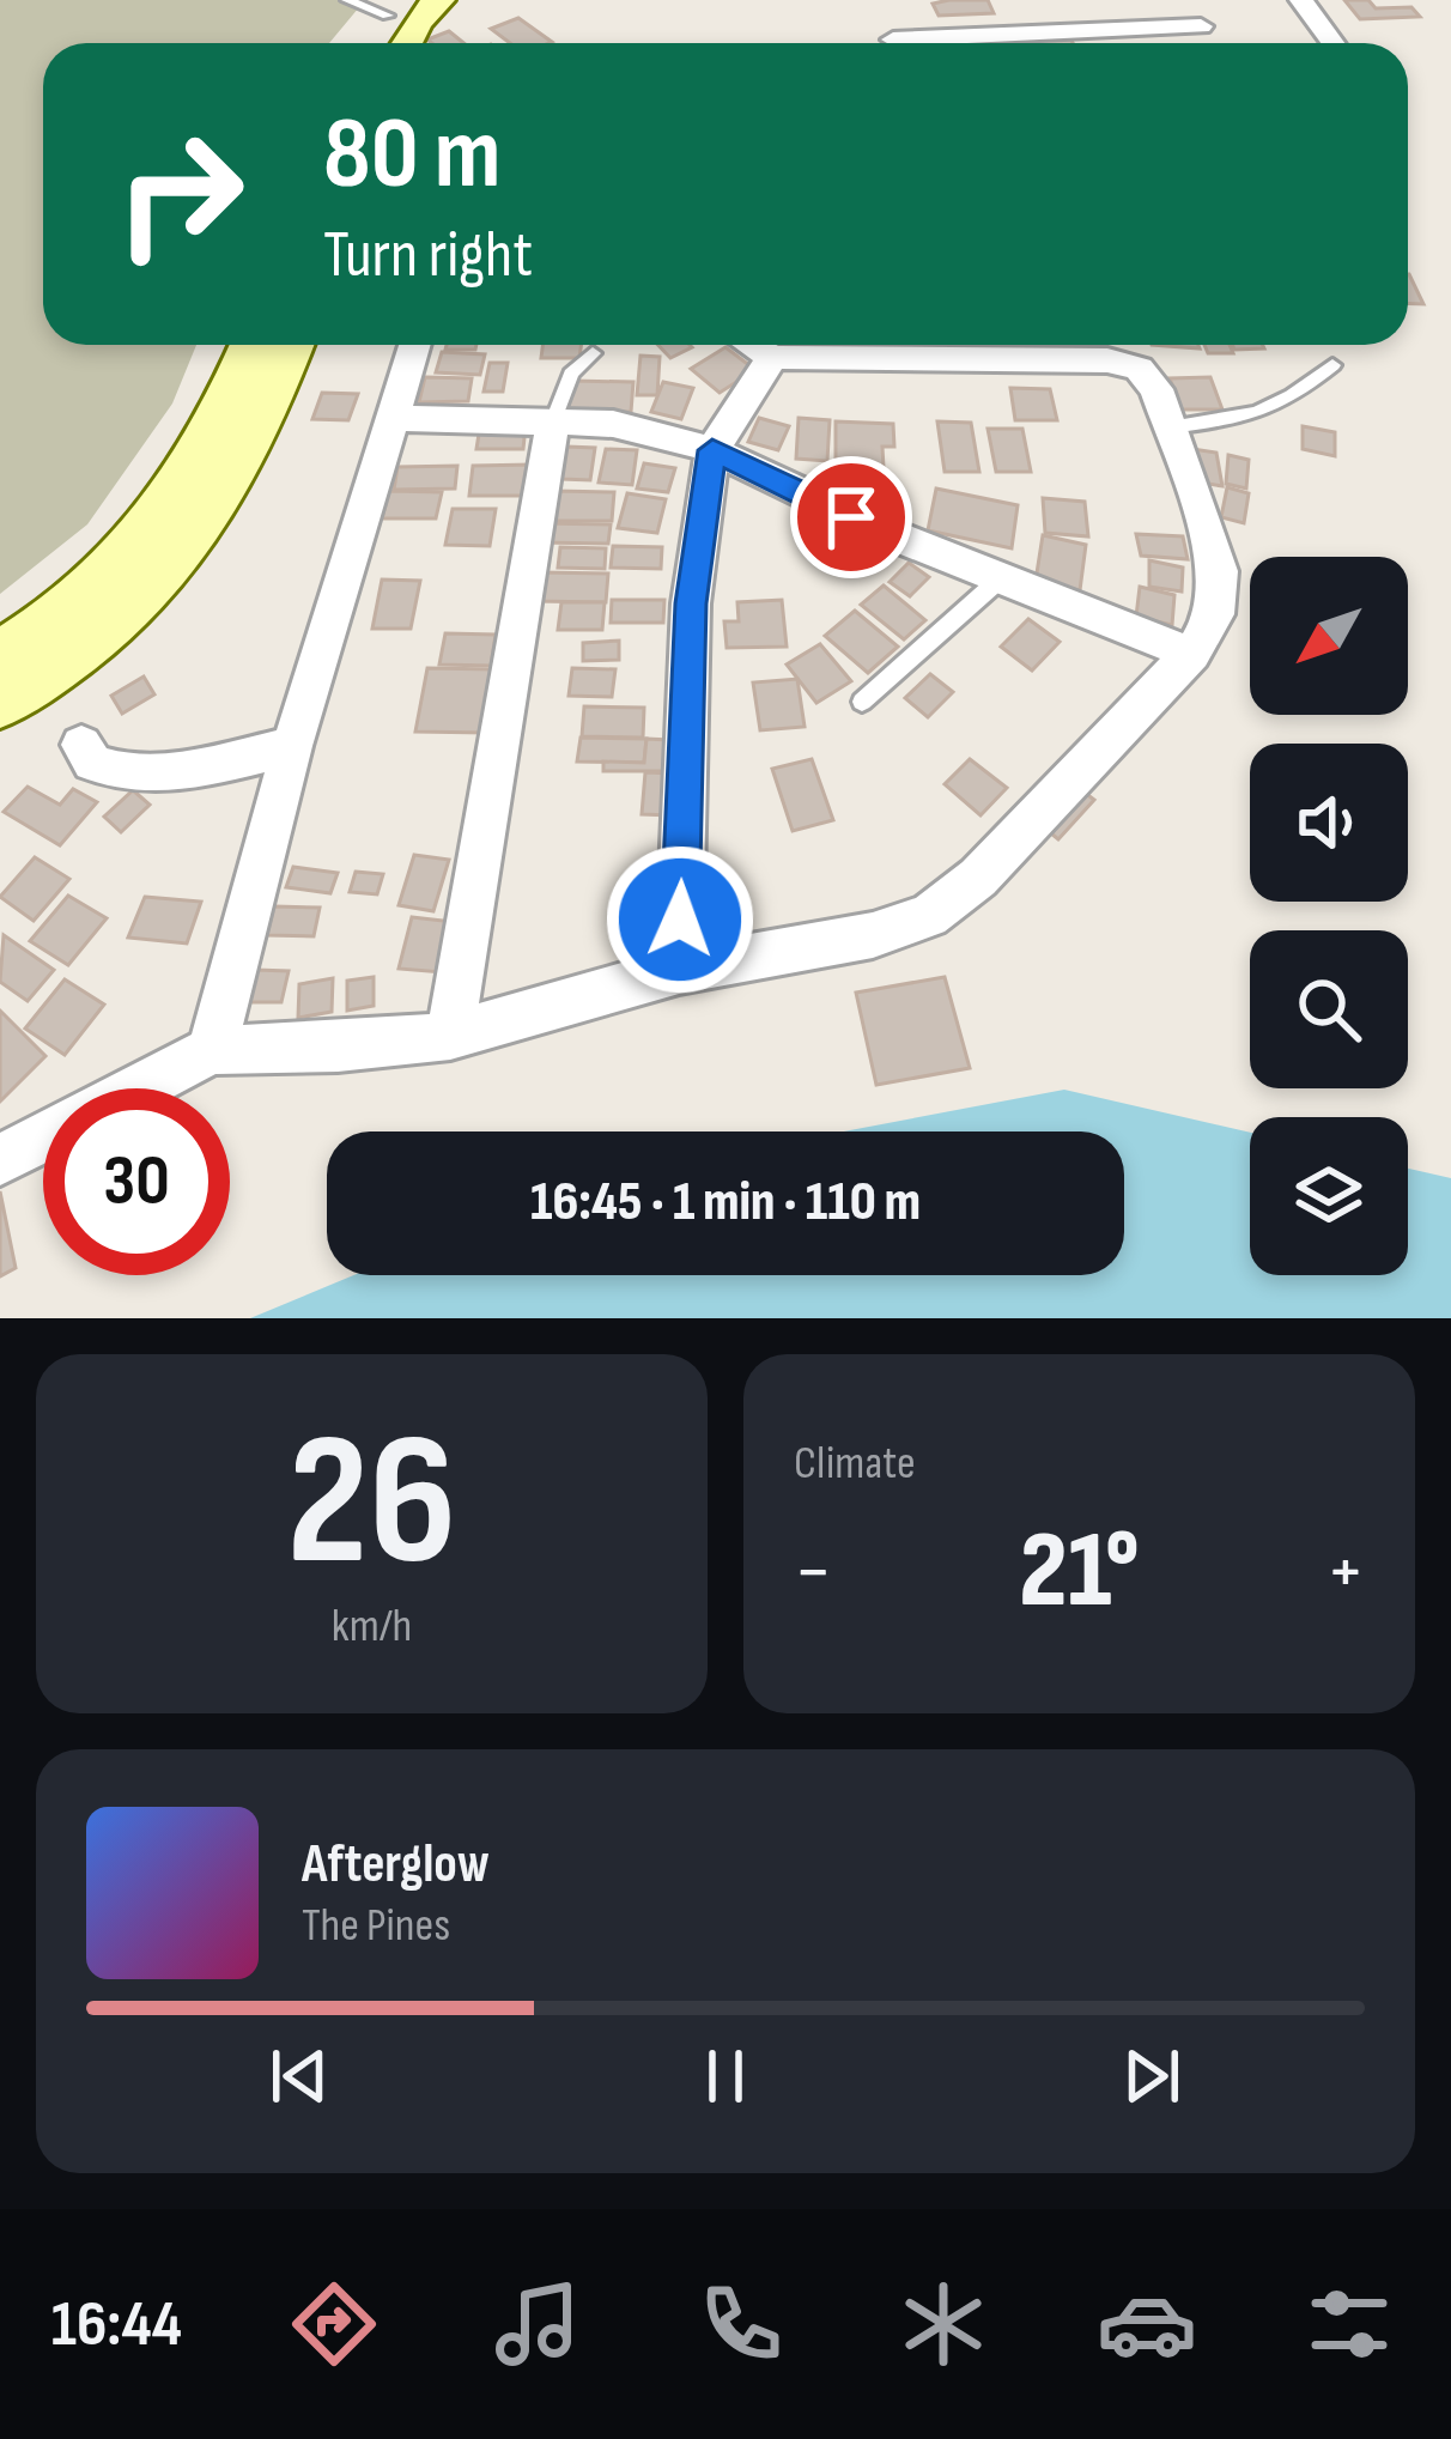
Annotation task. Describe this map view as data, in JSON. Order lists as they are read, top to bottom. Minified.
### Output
{"north":"bottom left","page":{"turn":["80 m","Turn right"],"limit":"30","trip":"16:45 · 1 min · 110 m","tile":[["26","km/h"],"Climate"],"heat":["−","21°","+"],"song":["Afterglow","The Pines"],"tabs":"16:44"}}
